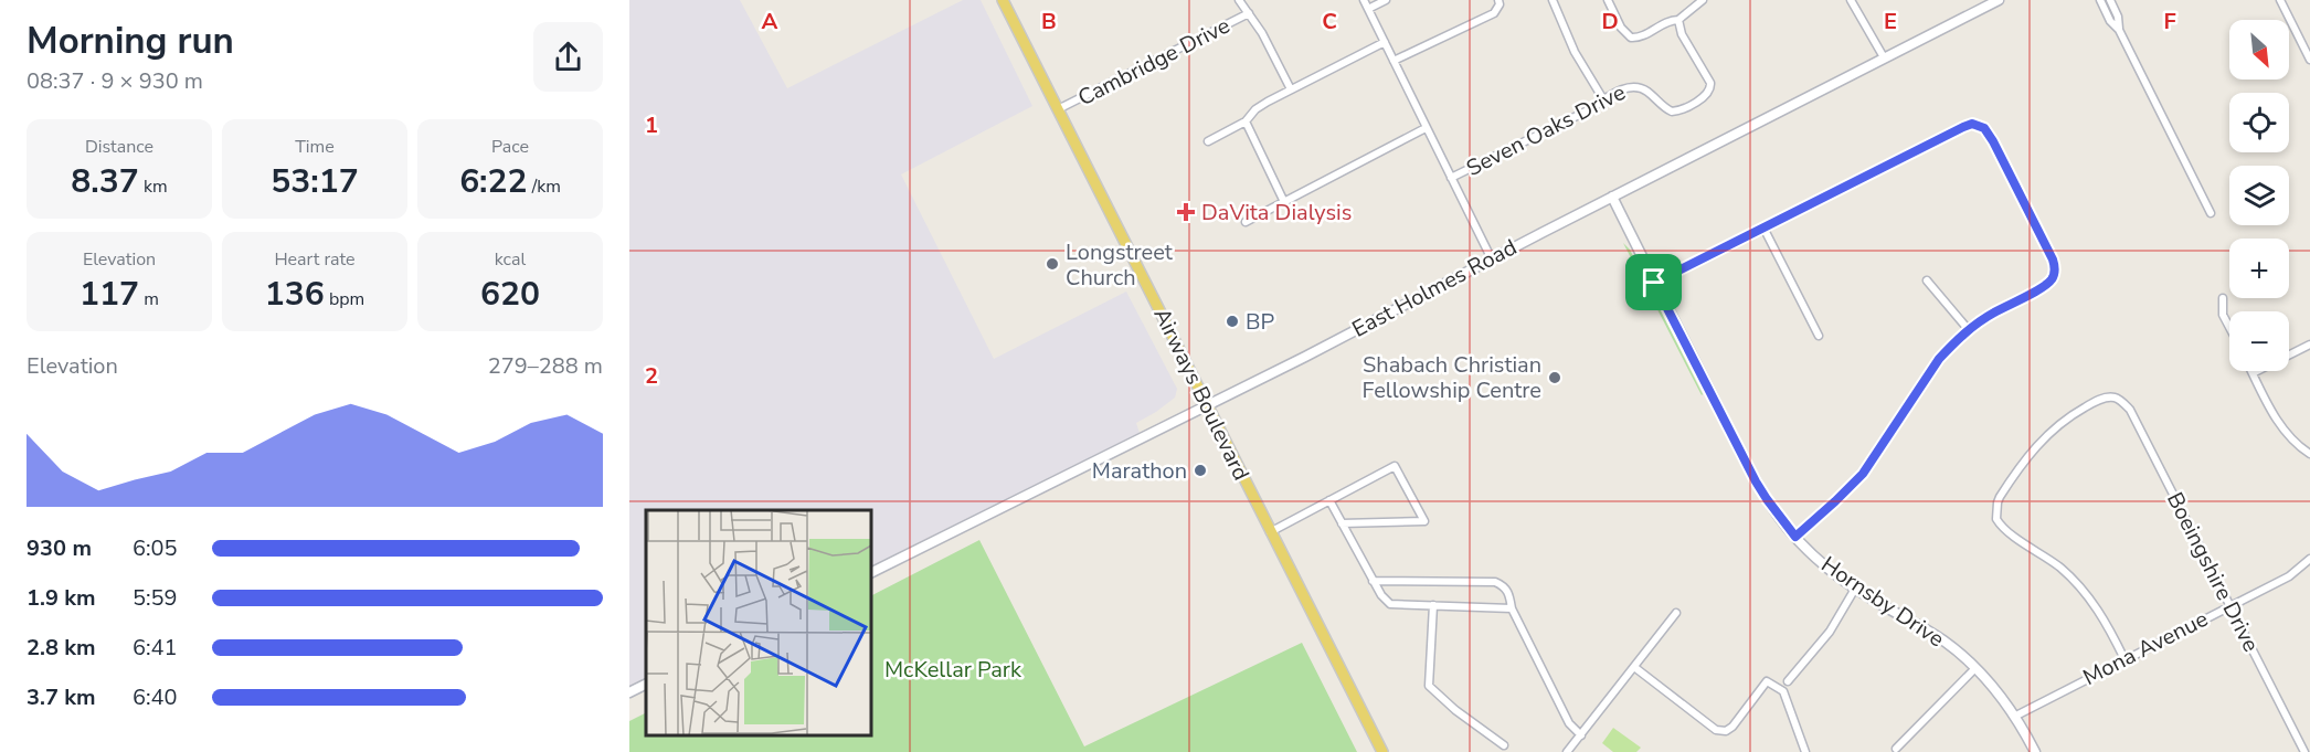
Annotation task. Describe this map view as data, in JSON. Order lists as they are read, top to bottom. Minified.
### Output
{"streets":{"main road":["East Holmes Road","Airways Boulevard","Hornsby Drive"],"street":["Cambridge Drive","Seven Oaks Drive","Boeingshire Drive","Mona Avenue"]},"crossings":[["Cambridge Drive","Airways Boulevard"],["East Holmes Road","Airways Boulevard"],["East Holmes Road","Hornsby Drive"],["Boeingshire Drive","Mona Avenue"],["Hornsby Drive","Mona Avenue"]],"parks":["McKellar Park"],"places":{"health":["DaVita Dialysis"],"other":["Longstreet Church","BP","Shabach Christian Fellowship Centre","Marathon"]},"north":"bottom right","page":{"heading":["Morning run","08:37 · 9 × 930 m"],"map_buttons":["+","−"],"stats":[["Distance","8.37 km"],["Time","53:17"],["Pace","6:22 /km"],["Elevation","117 m"],["Heart rate","136 bpm"],["kcal","620"]],"chart":["Elevation","279–288 m"],"list":[{"name":"930 m","note":"6:05"},{"name":"1.9 km","note":"5:59"},{"name":"2.8 km","note":"6:41"},{"name":"3.7 km","note":"6:40"}]},"grid":{"columns":["A","B","C","D","E","F"],"rows":["1","2"]}}
